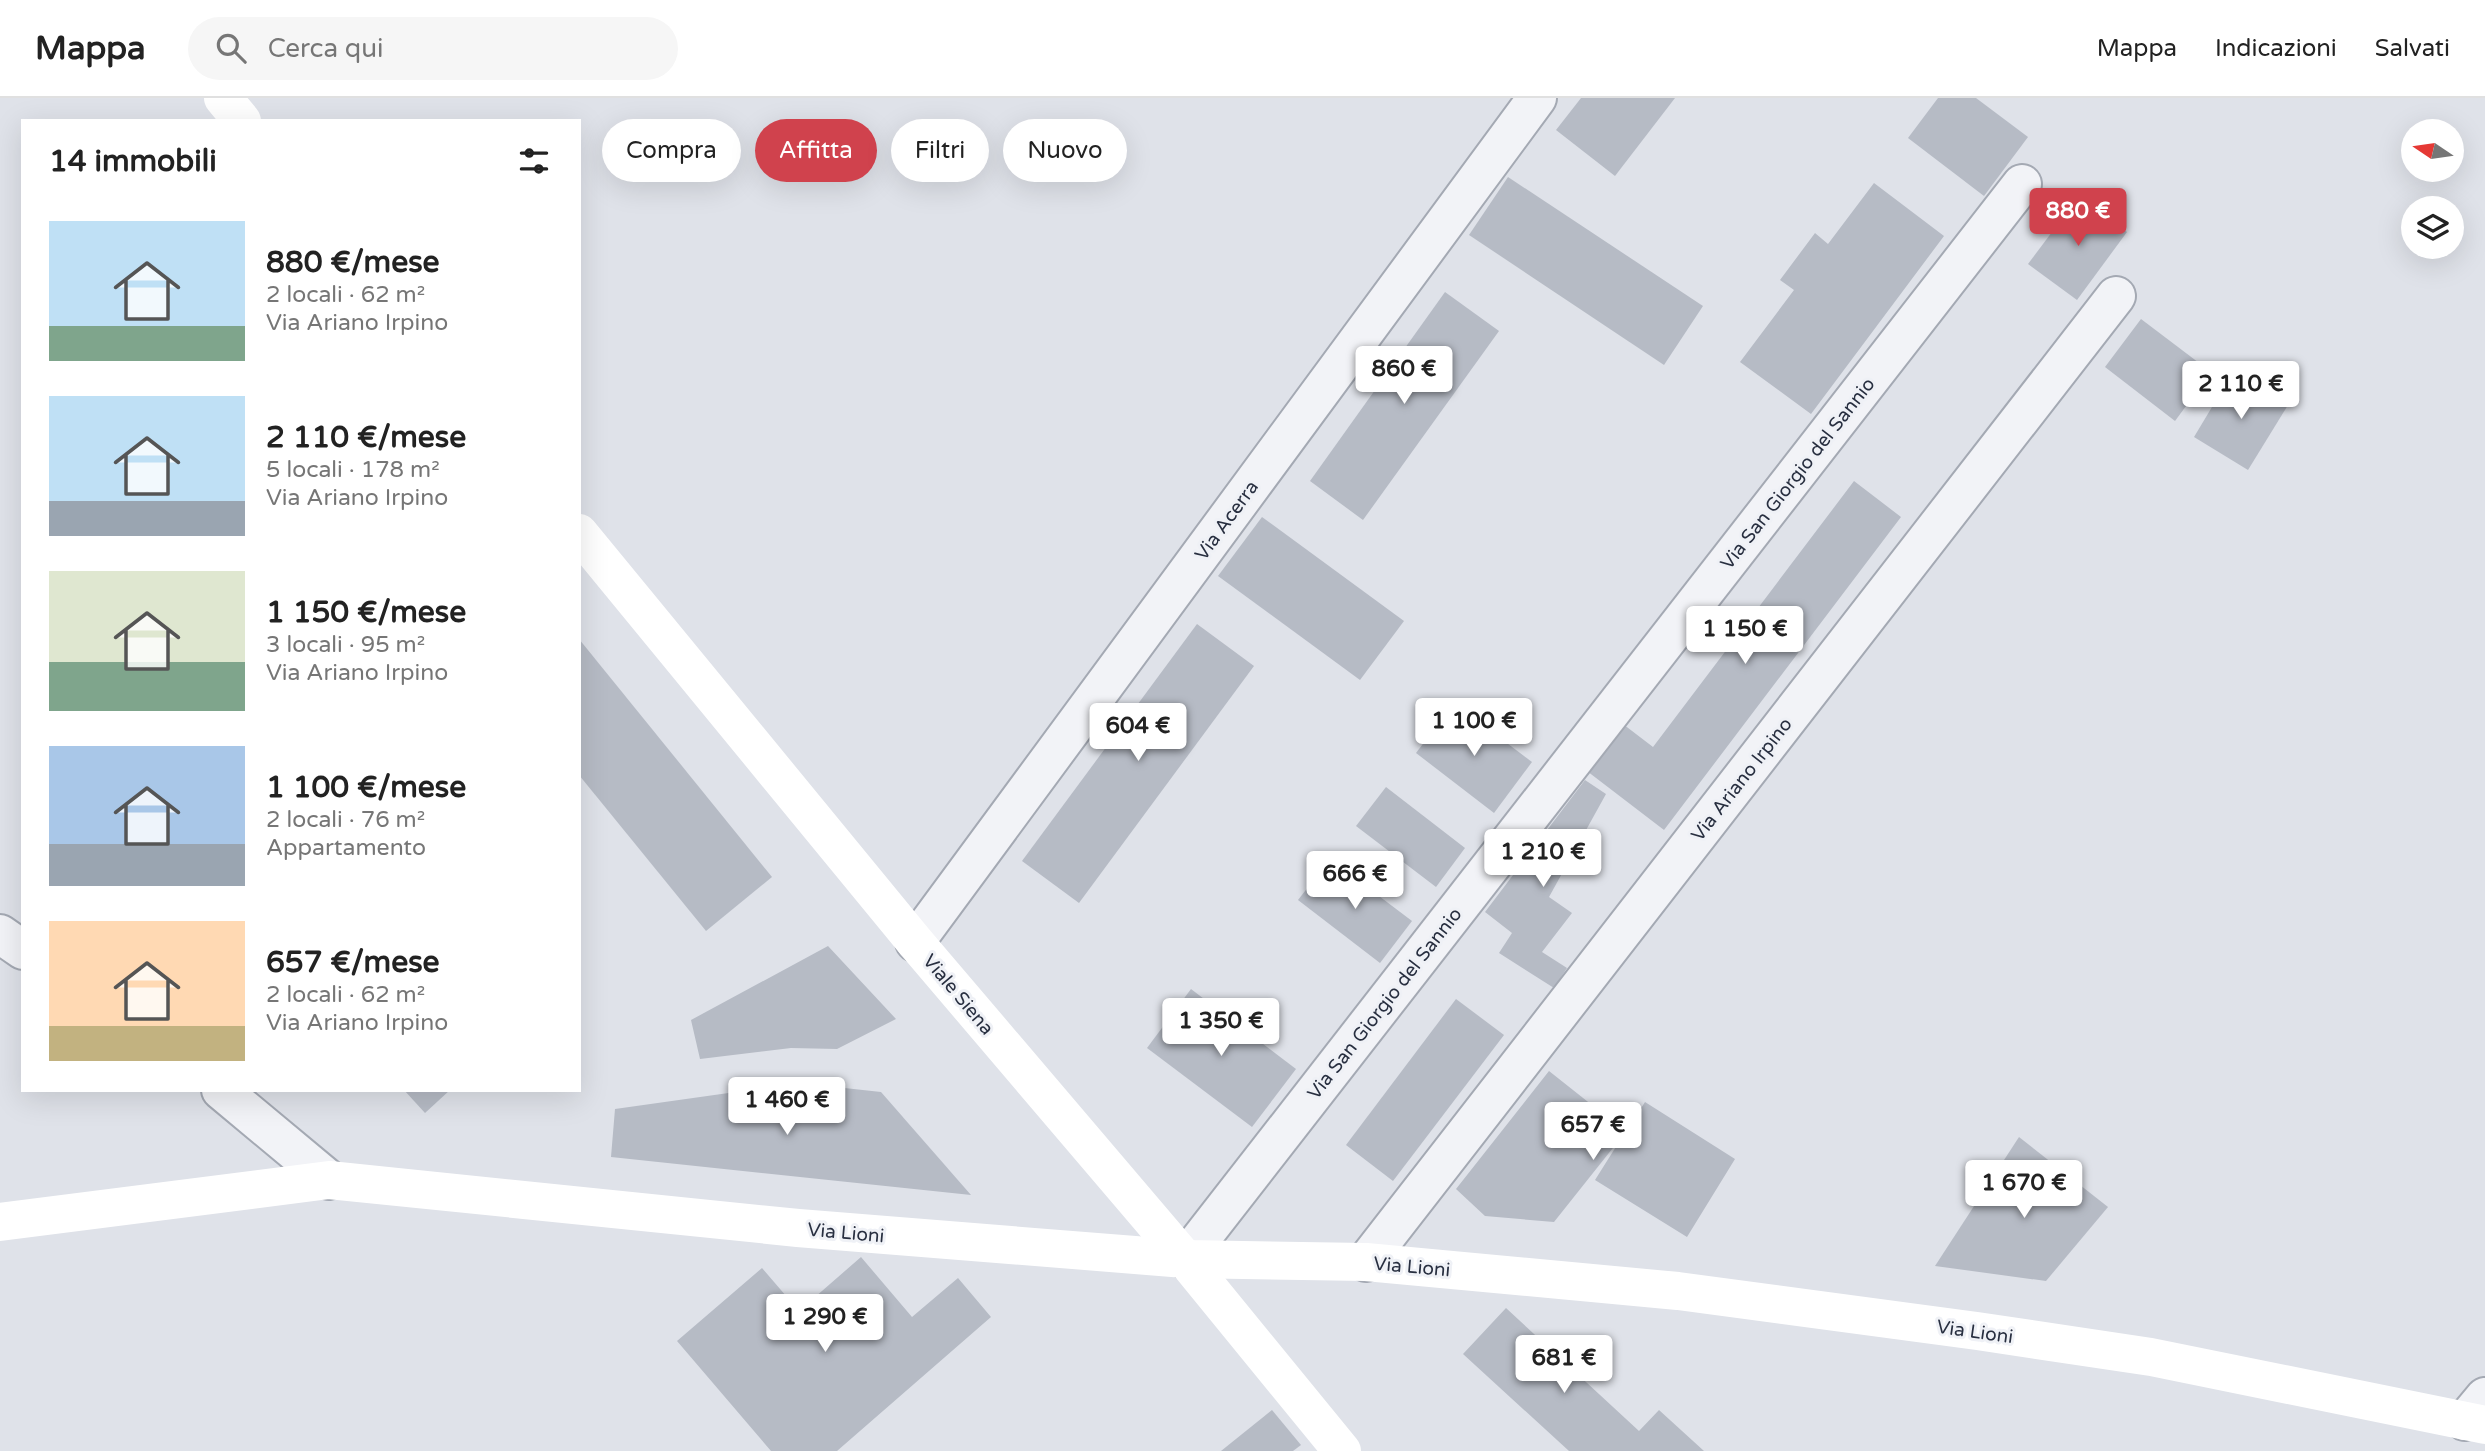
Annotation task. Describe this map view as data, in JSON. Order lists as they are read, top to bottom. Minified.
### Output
{"streets":{"street":["Via San Giorgio del Sannio","Via Acerra","Via Ariano Irpino","Viale Siena","Via Lioni"]},"crossings":[["Via San Giorgio del Sannio","Viale Siena"],["Via San Giorgio del Sannio","Via Lioni"],["Via Acerra","Viale Siena"],["Via Ariano Irpino","Via Lioni"],["Viale Siena","Via Lioni"]],"north":"left","page":{"header":"Mappa","search":"Cerca qui","nav":["Mappa","Indicazioni","Salvati"],"chip":["Compra","Affitta","Filtri","Nuovo"],"heading":"14 immobili","price":["880 €","860 €","2 110 €","1 150 €","1 100 €","604 €","1 210 €","666 €","1 350 €","1 460 €","657 €","1 670 €","1 290 €","681 €"],"list":[{"name":"880 €/mese","note":"2 locali · 62 m² · Via Ariano Irpino"},{"name":"2 110 €/mese","note":"5 locali · 178 m² · Via Ariano Irpino"},{"name":"1 150 €/mese","note":"3 locali · 95 m² · Via Ariano Irpino"},{"name":"1 100 €/mese","note":"2 locali · 76 m² · Appartamento"},{"name":"657 €/mese","note":"2 locali · 62 m² · Via Ariano Irpino"}]}}
